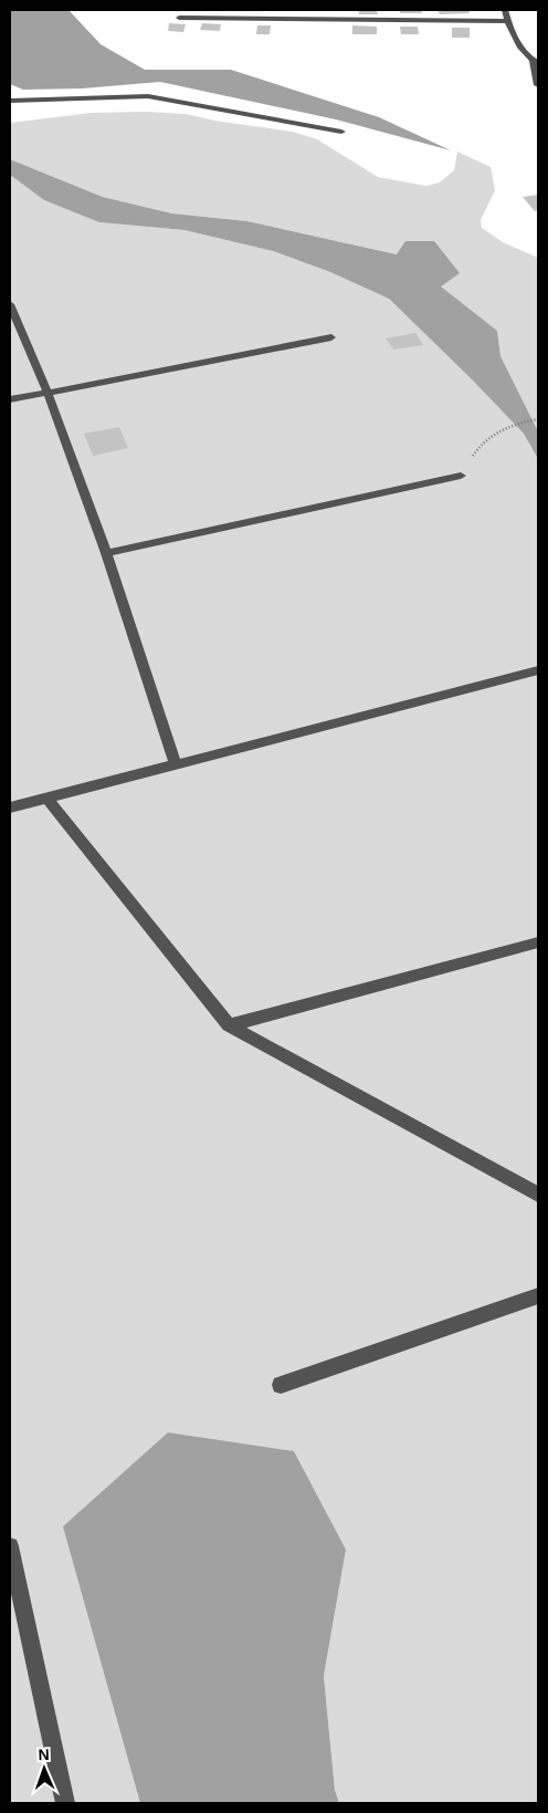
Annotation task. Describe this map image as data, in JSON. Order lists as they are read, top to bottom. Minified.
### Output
{"north":"top"}
